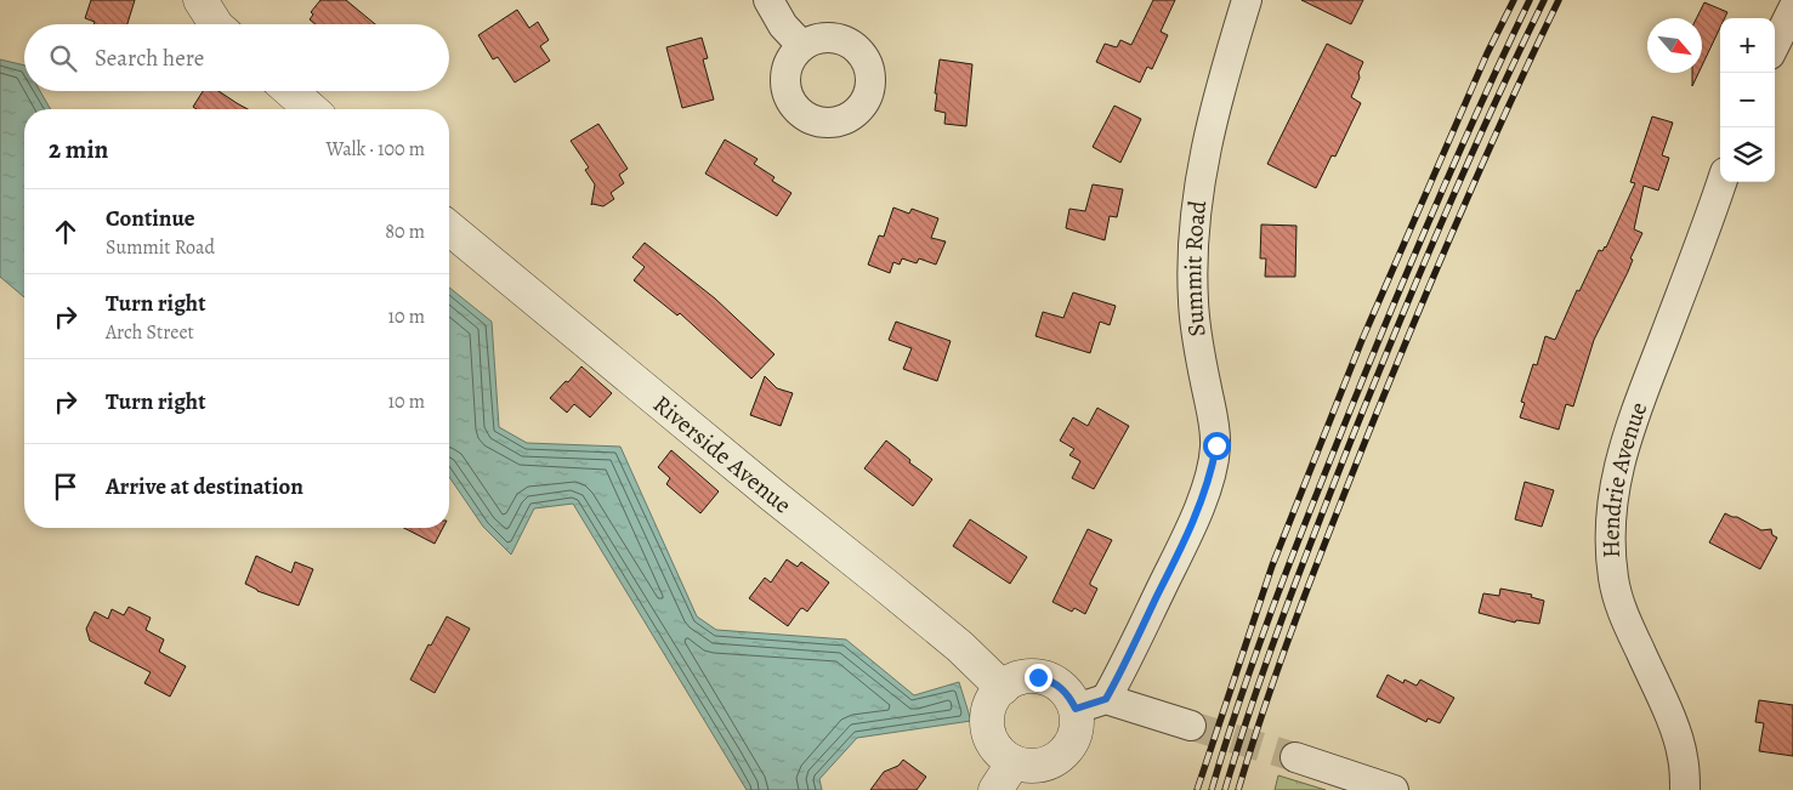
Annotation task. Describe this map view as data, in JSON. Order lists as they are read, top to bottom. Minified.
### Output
{"streets":{"street":["Summit Road","Riverside Avenue","Hendrie Avenue"]},"crossings":[["Summit Road","Riverside Avenue"]],"north":"bottom right","page":{"map_buttons":["+","−"],"search":"Search here","heading":["2 min","Walk · 100 m"],"list":[["Continue","Summit Road","80 m"],["Turn right","Arch Street","10 m"],["Turn right","10 m"],"Arrive at destination"]}}
